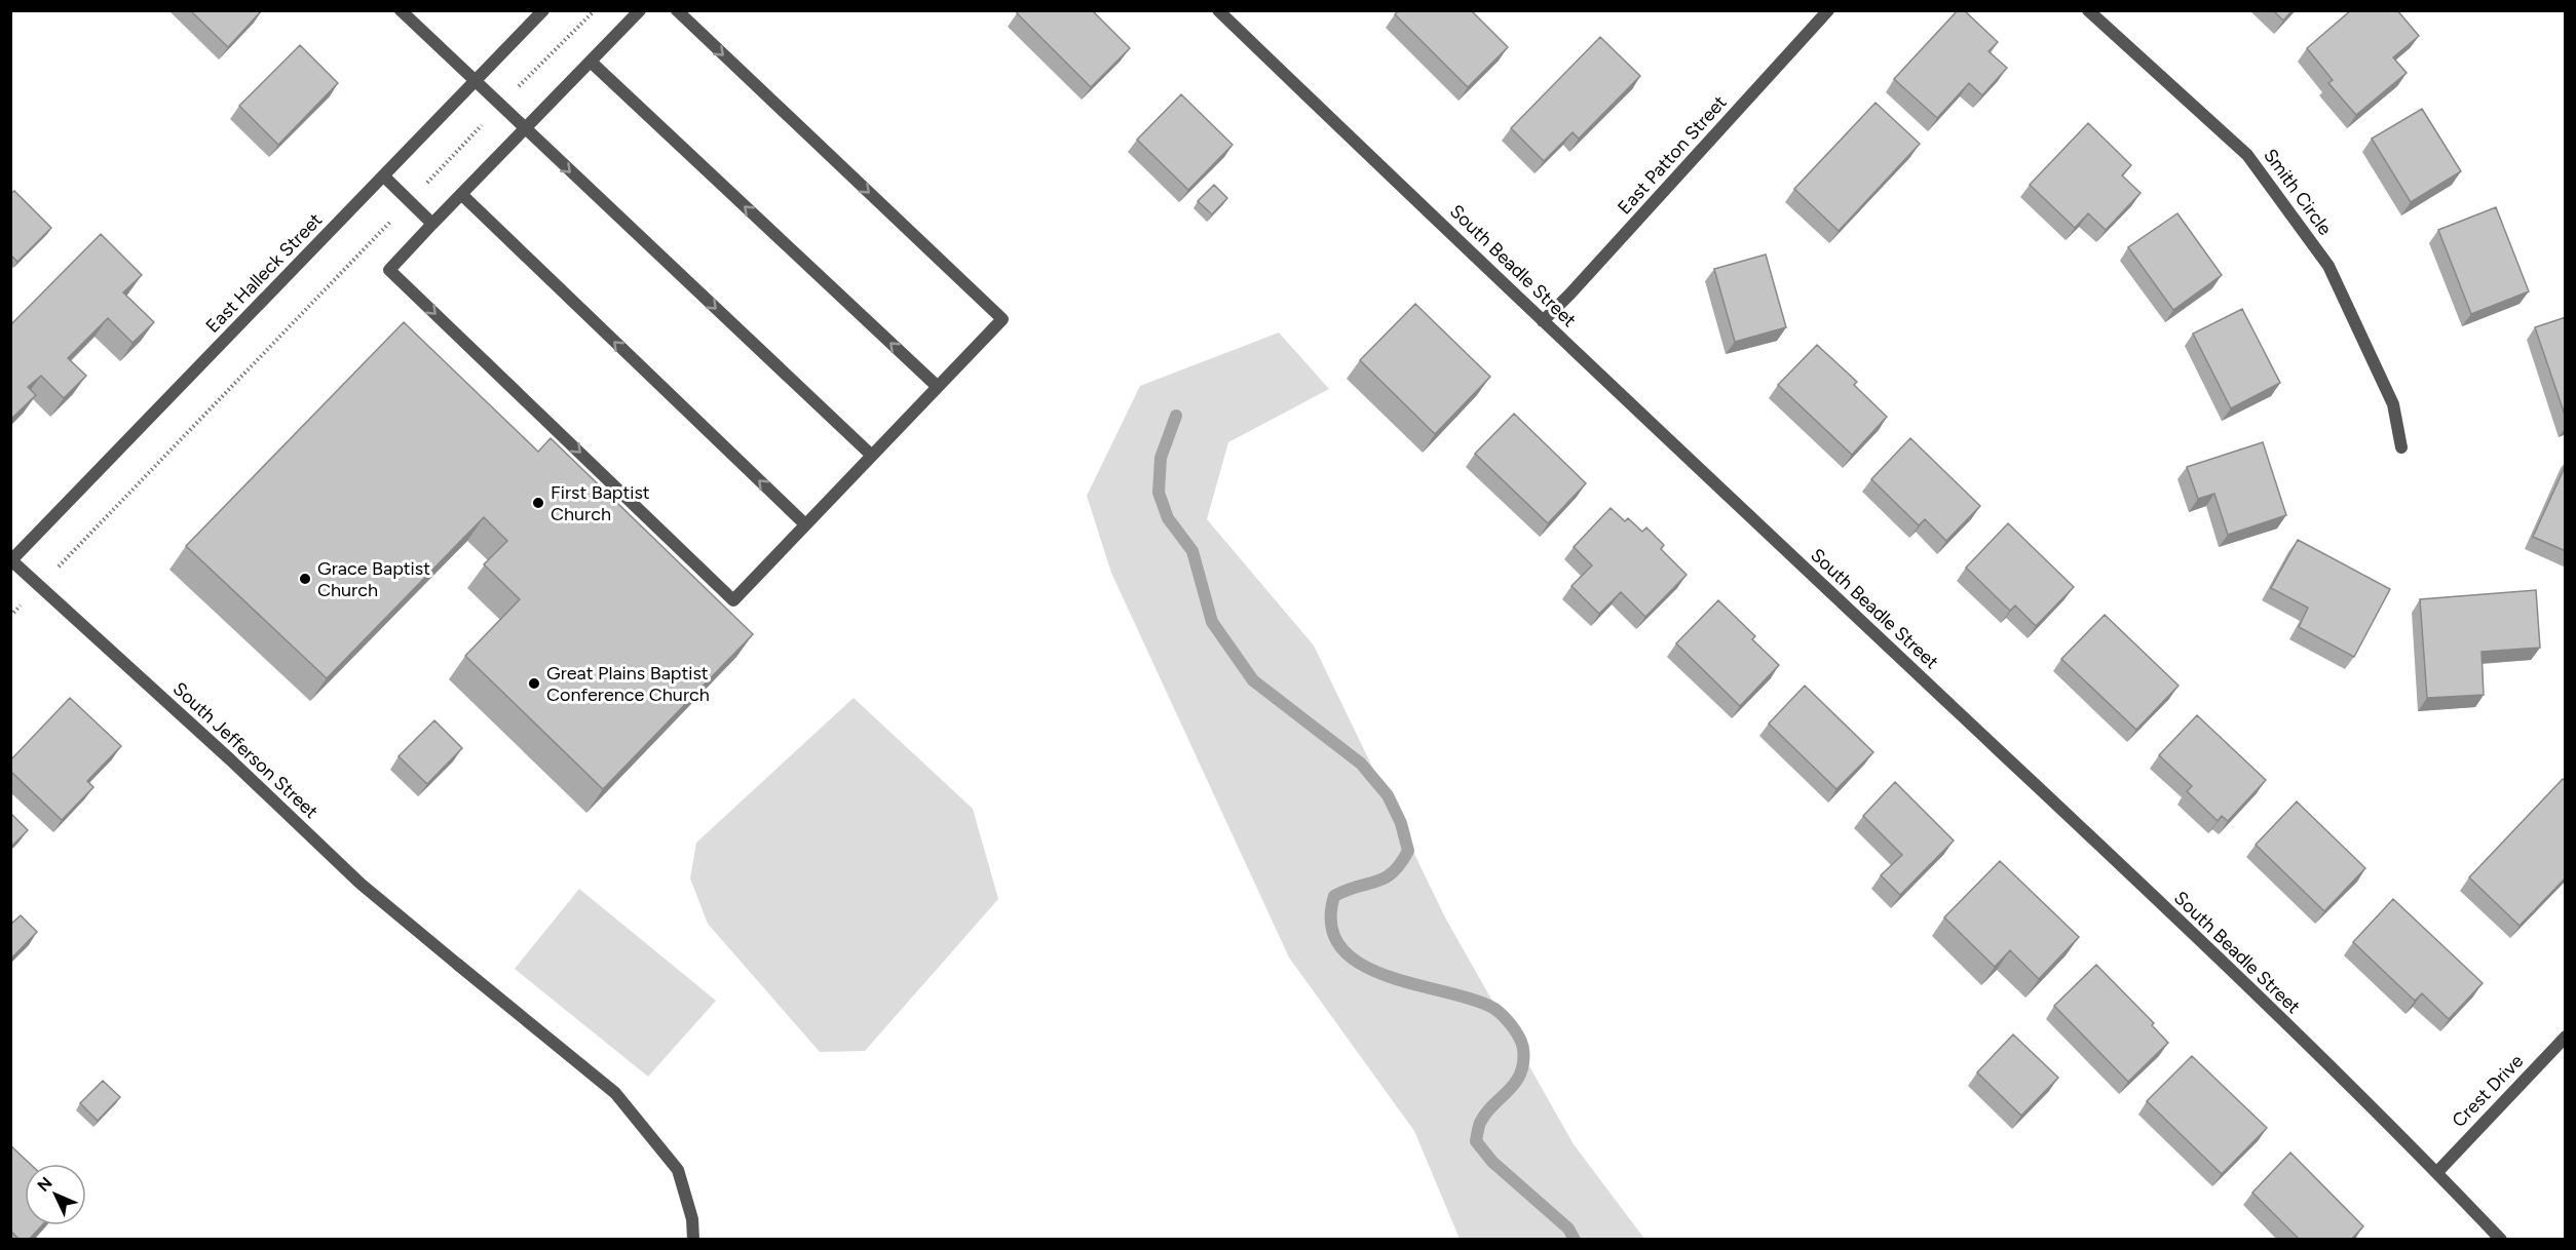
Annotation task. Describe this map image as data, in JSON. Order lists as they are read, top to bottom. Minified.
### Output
{"streets":{"street":["East Patton Street","Smith Circle","South Beadle Street","East Halleck Street","South Jefferson Street","Crest Drive"]},"crossings":[["East Patton Street","South Beadle Street"],["South Beadle Street","Crest Drive"],["East Halleck Street","South Jefferson Street"]],"places":["First Baptist Church","Grace Baptist Church","Great Plains Baptist Conference Church"],"north":"top left"}
